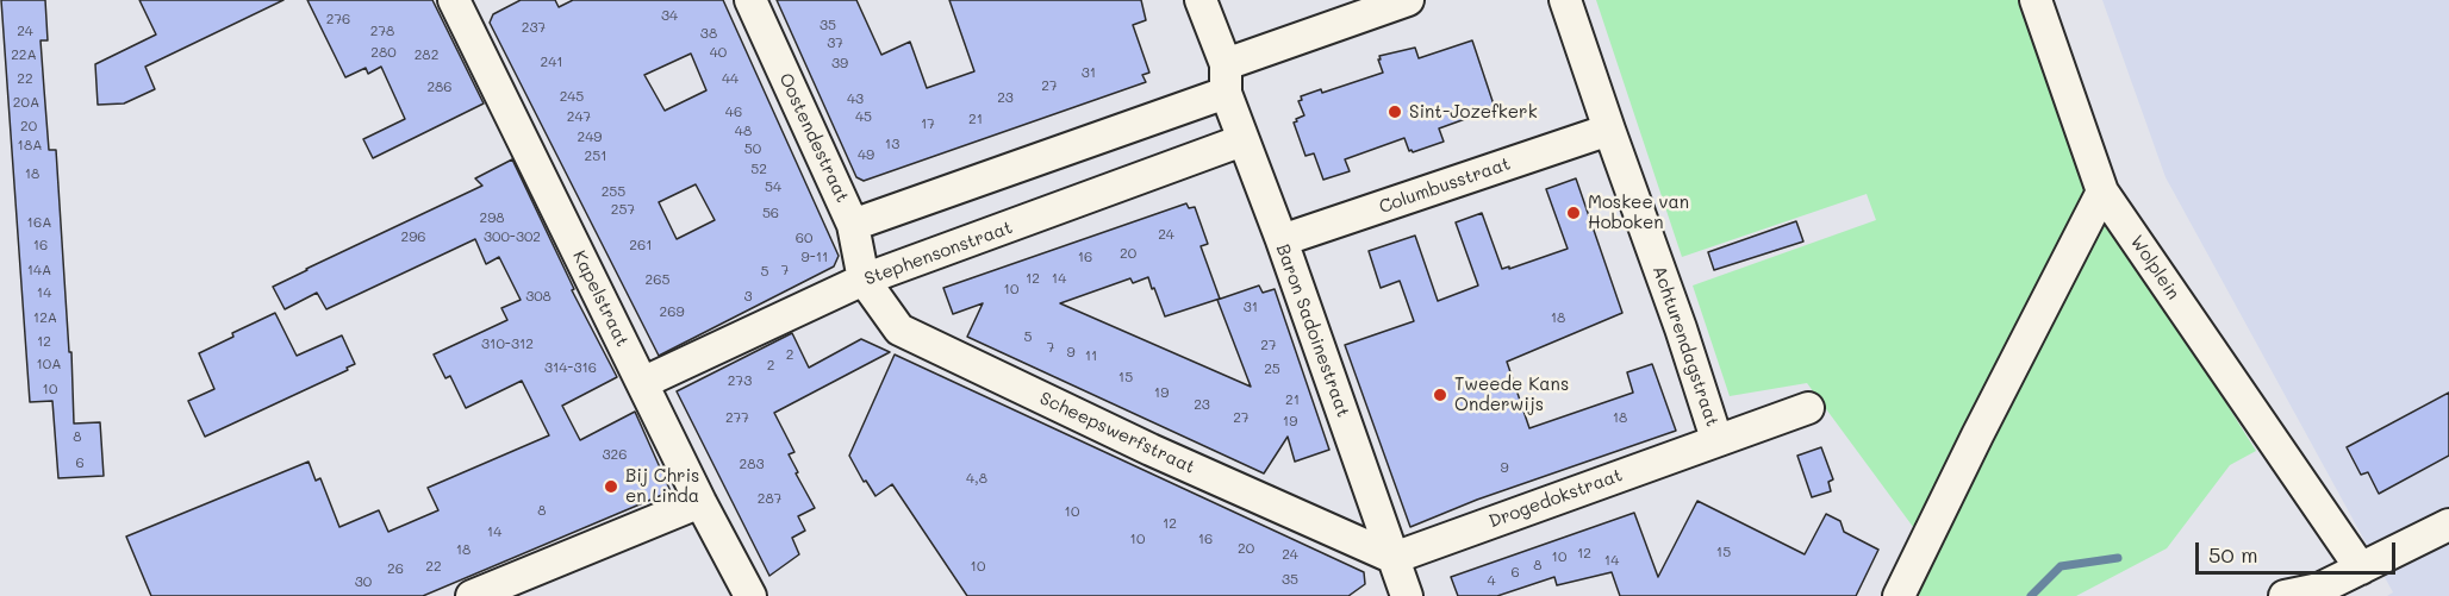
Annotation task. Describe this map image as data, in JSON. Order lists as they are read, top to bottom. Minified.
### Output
{"streets":{"street":["Oostendestraat","Columbusstraat","Stephensonstraat","Wolplein","Kapelstraat","Baron Sadoinestraat","Achturendagstraat","Scheepswerfstraat","Drogedokstraat"]},"crossings":[["Oostendestraat","Stephensonstraat"],["Oostendestraat","Scheepswerfstraat"],["Columbusstraat","Baron Sadoinestraat"],["Columbusstraat","Achturendagstraat"],["Stephensonstraat","Kapelstraat"],["Stephensonstraat","Baron Sadoinestraat"],["Stephensonstraat","Scheepswerfstraat"],["Baron Sadoinestraat","Scheepswerfstraat"],["Baron Sadoinestraat","Drogedokstraat"],["Achturendagstraat","Drogedokstraat"],["Scheepswerfstraat","Drogedokstraat"]],"places":["Sint-Jozefkerk","Moskee van Hoboken","Tweede Kans Onderwijs","Bij Chris en Linda"],"house_numbers":["34","276","35","237","24","278","38","37","280","40","22A","282","241","39","31","22","44","27","286","245","23","43","20A","46","247","45","21","17","20","48","249","13","18A","50","49","251","52","18","54","255","257","56","298","16A","24","296","300-302","60","16","261","20","9-11","16","14A","7","5","12","14","265","10","14","308","3","31","269","12A","18","5","12","310-312","27","7","9","2","11","10A","2","314-316","25","15","273","10","19","21","23","277","27","18","19","8","326","6","283","9","4,8","287","8","10","12","14","10","16","20","18","15","12","24","10","14","8","22","10","26","6","35","4","30"],"scale_bar":"50 m"}
